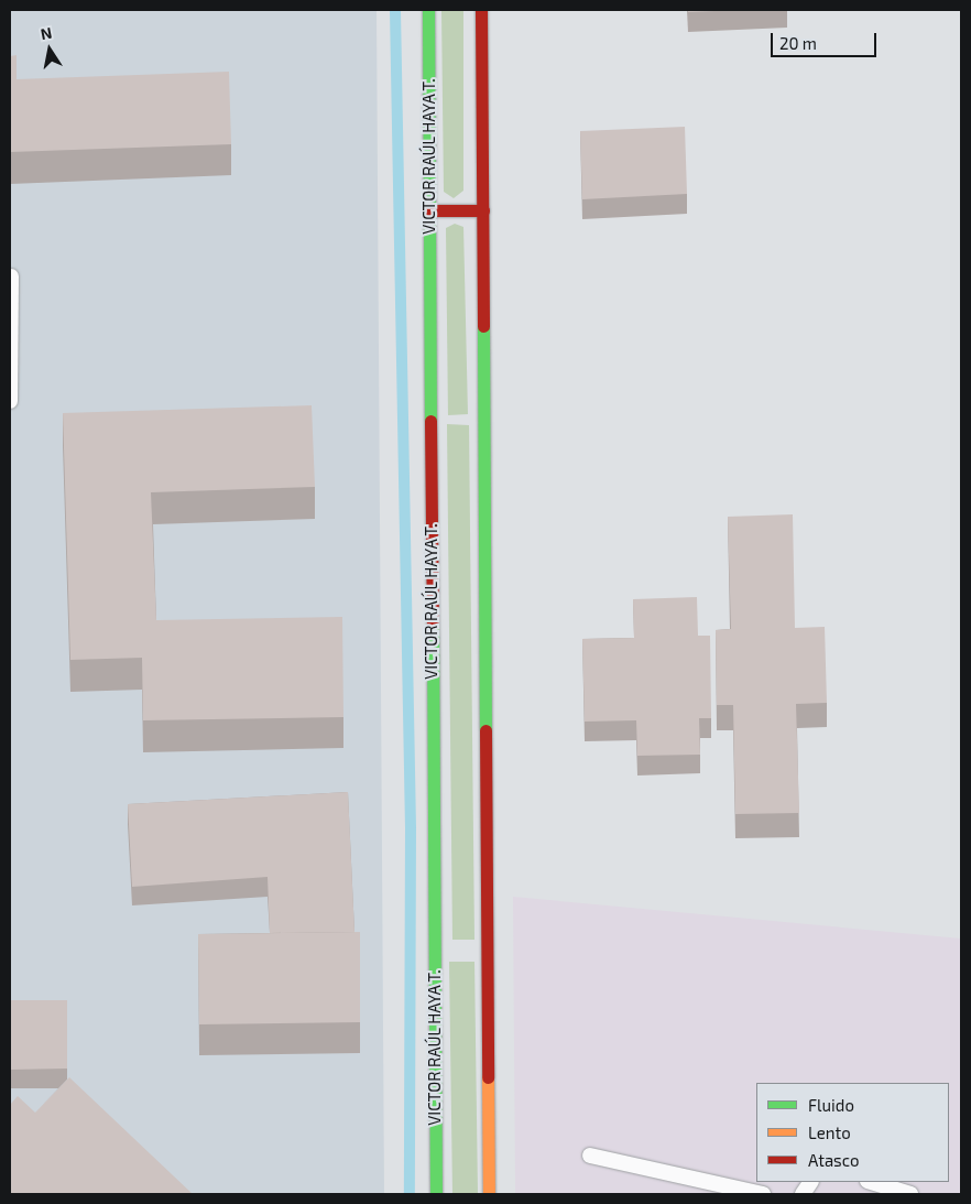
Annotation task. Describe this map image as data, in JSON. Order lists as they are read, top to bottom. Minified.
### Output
{"streets":{"street":["VICTOR RAÚL HAYA T."]},"legend":["Fluido","Lento","Atasco"],"scale_bar":"20 m","north":"top"}
